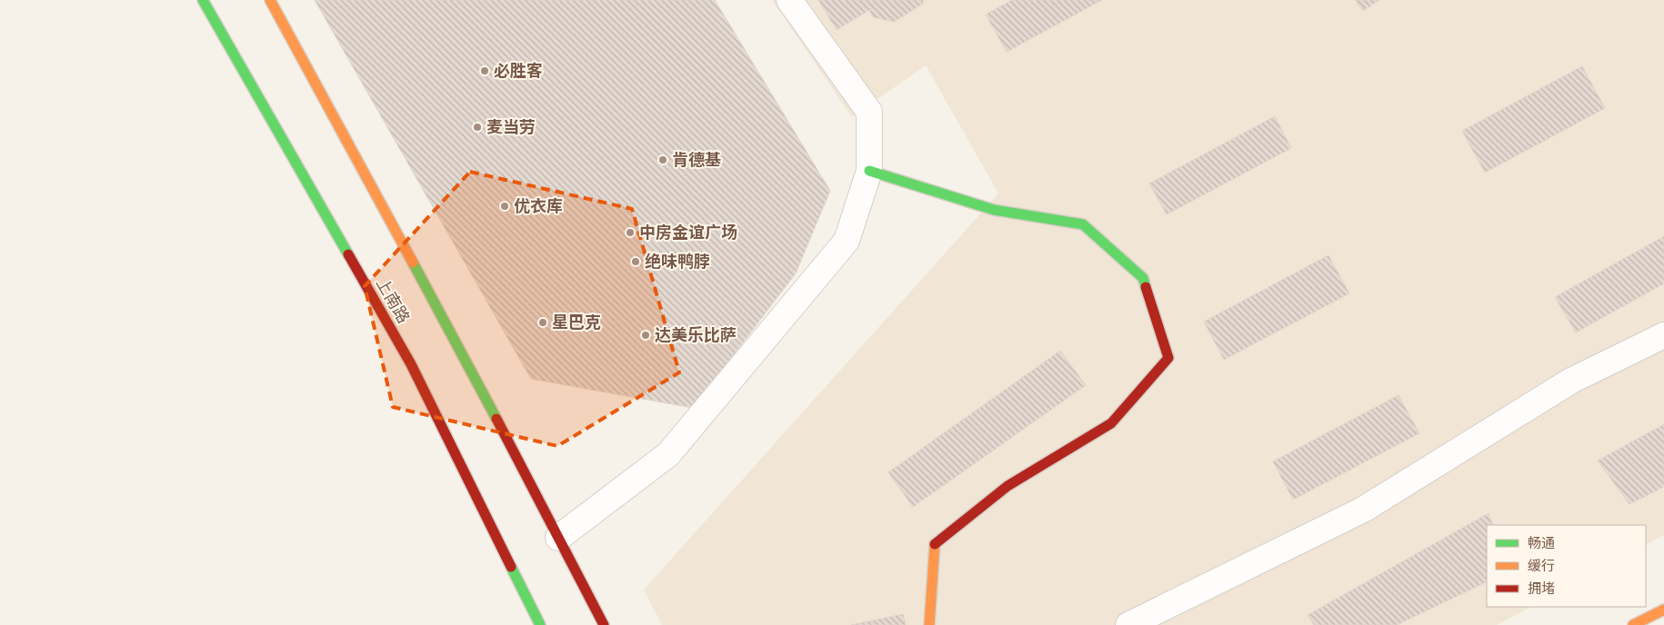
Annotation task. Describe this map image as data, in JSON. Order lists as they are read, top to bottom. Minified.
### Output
{"streets":{"main road":["上南路"]},"places":["必胜客","麦当劳","肯德基","优衣库","中房金谊广场","绝味鸭脖","星巴克","达美乐比萨"],"legend":["畅通","缓行","拥堵"]}
